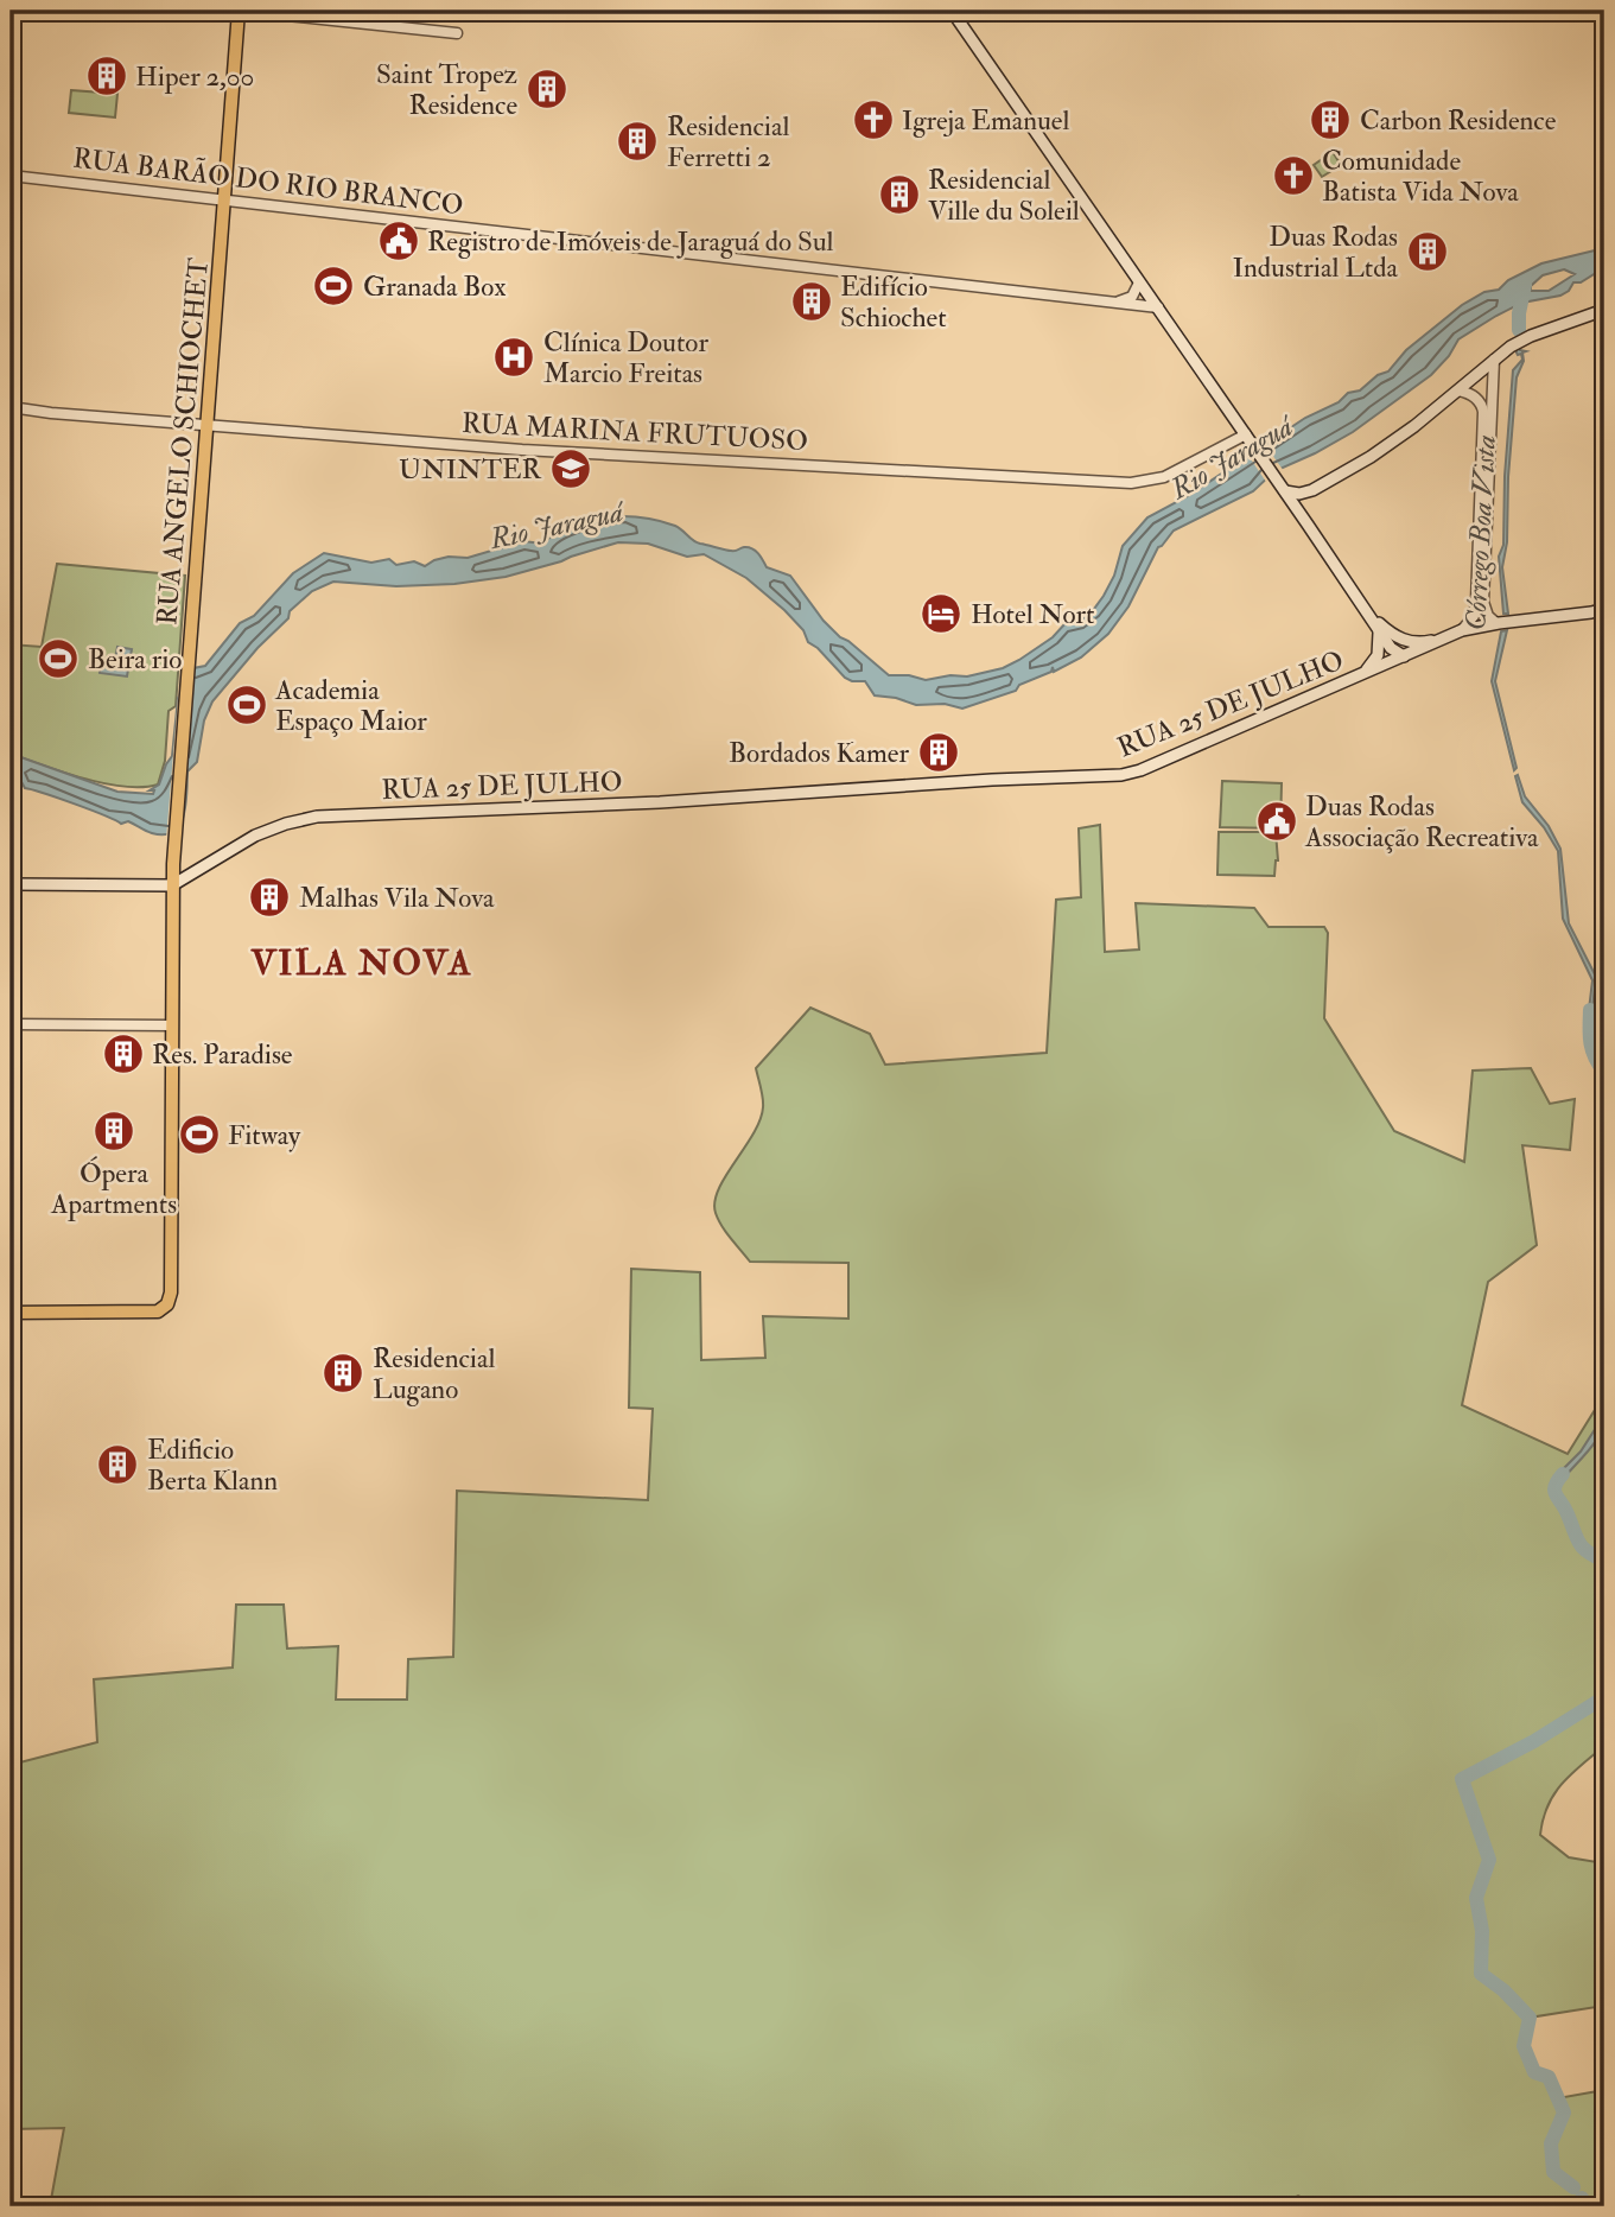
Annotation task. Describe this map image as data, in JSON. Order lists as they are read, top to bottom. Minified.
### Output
{"streets":{"main road":["RUA ANGELO SCHIOCHET","RUA 25 DE JULHO"],"street":["RUA BARÃO DO RIO BRANCO","RUA MARINA FRUTUOSO"]},"crossings":[["RUA BARÃO DO RIO BRANCO","RUA ANGELO SCHIOCHET"],["RUA MARINA FRUTUOSO","RUA ANGELO SCHIOCHET"],["RUA ANGELO SCHIOCHET","RUA 25 DE JULHO"]],"districts":["VILA NOVA"],"water":["Rio Jaraguá","Córrego Boa Vista"],"places":{"building":["Hiper 2,00","Saint Tropez Residence","Carbon Residence","Residencial Ferretti 2","Residencial Ville du Soleil","Duas Rodas Industrial Ltda","Edifício Schiochet","Bordados Kamer","Malhas Vila Nova","Res. Paradise","Ópera Apartments","Residencial Lugano","Edificio Berta Klann"],"church":["Igreja Emanuel","Comunidade Batista Vida Nova"],"public building":["Registro de Imóveis de Jaraguá do Sul","Duas Rodas Associação Recreativa"],"sports":["Granada Box","Beira rio","Academia Espaço Maior","Fitway"],"hospital":["Clínica Doutor Marcio Freitas"],"school or university":["UNINTER"],"hotel":["Hotel Nort"]}}
